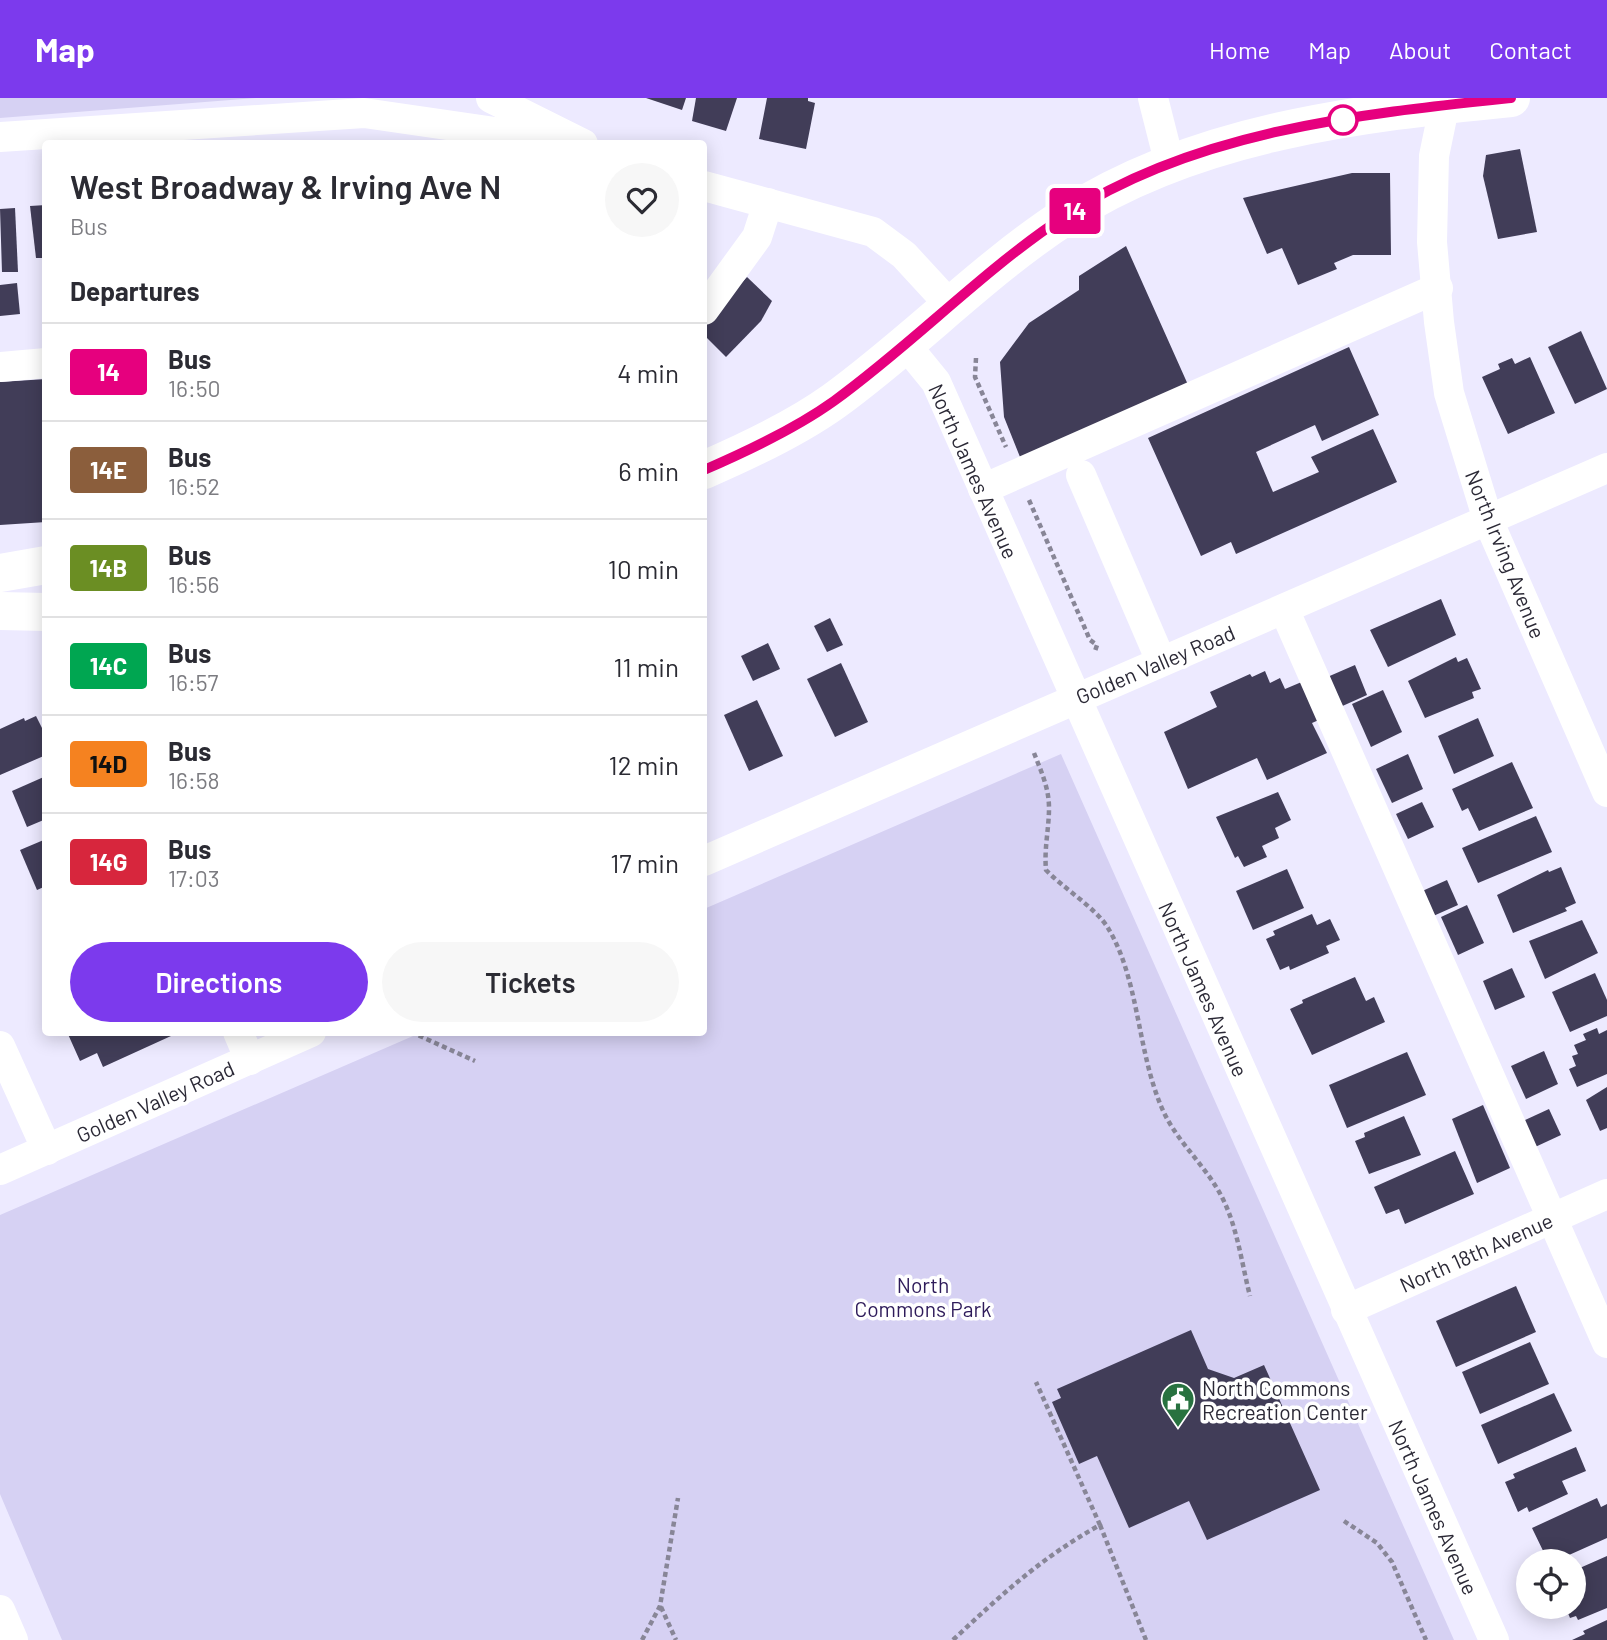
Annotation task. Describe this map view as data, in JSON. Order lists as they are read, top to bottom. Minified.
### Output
{"streets":{"street":["North James Avenue","North Irving Avenue","Golden Valley Road","North 18th Avenue"]},"crossings":[["North James Avenue","Golden Valley Road"],["North James Avenue","North 18th Avenue"],["North Irving Avenue","Golden Valley Road"]],"parks":["North Commons Park"],"places":{"public building":["North Commons Recreation Center"]},"lines":["bus line 14"],"page":{"header":"Map","nav":["Home","Map","About","Contact"],"on_map":"14","heading":[["West Broadway & Irving Ave N","Bus"],"Departures"],"list":[{"mark":"14","name":"Bus","note":"16:50","value":"4 min"},{"mark":"14E","name":"Bus","note":"16:52","value":"6 min"},{"mark":"14B","name":"Bus","note":"16:56","value":"10 min"},{"mark":"14C","name":"Bus","note":"16:57","value":"11 min"},{"mark":"14D","name":"Bus","note":"16:58","value":"12 min"},{"mark":"14G","name":"Bus","note":"17:03","value":"17 min"}],"buttons":["Directions","Tickets"]}}
